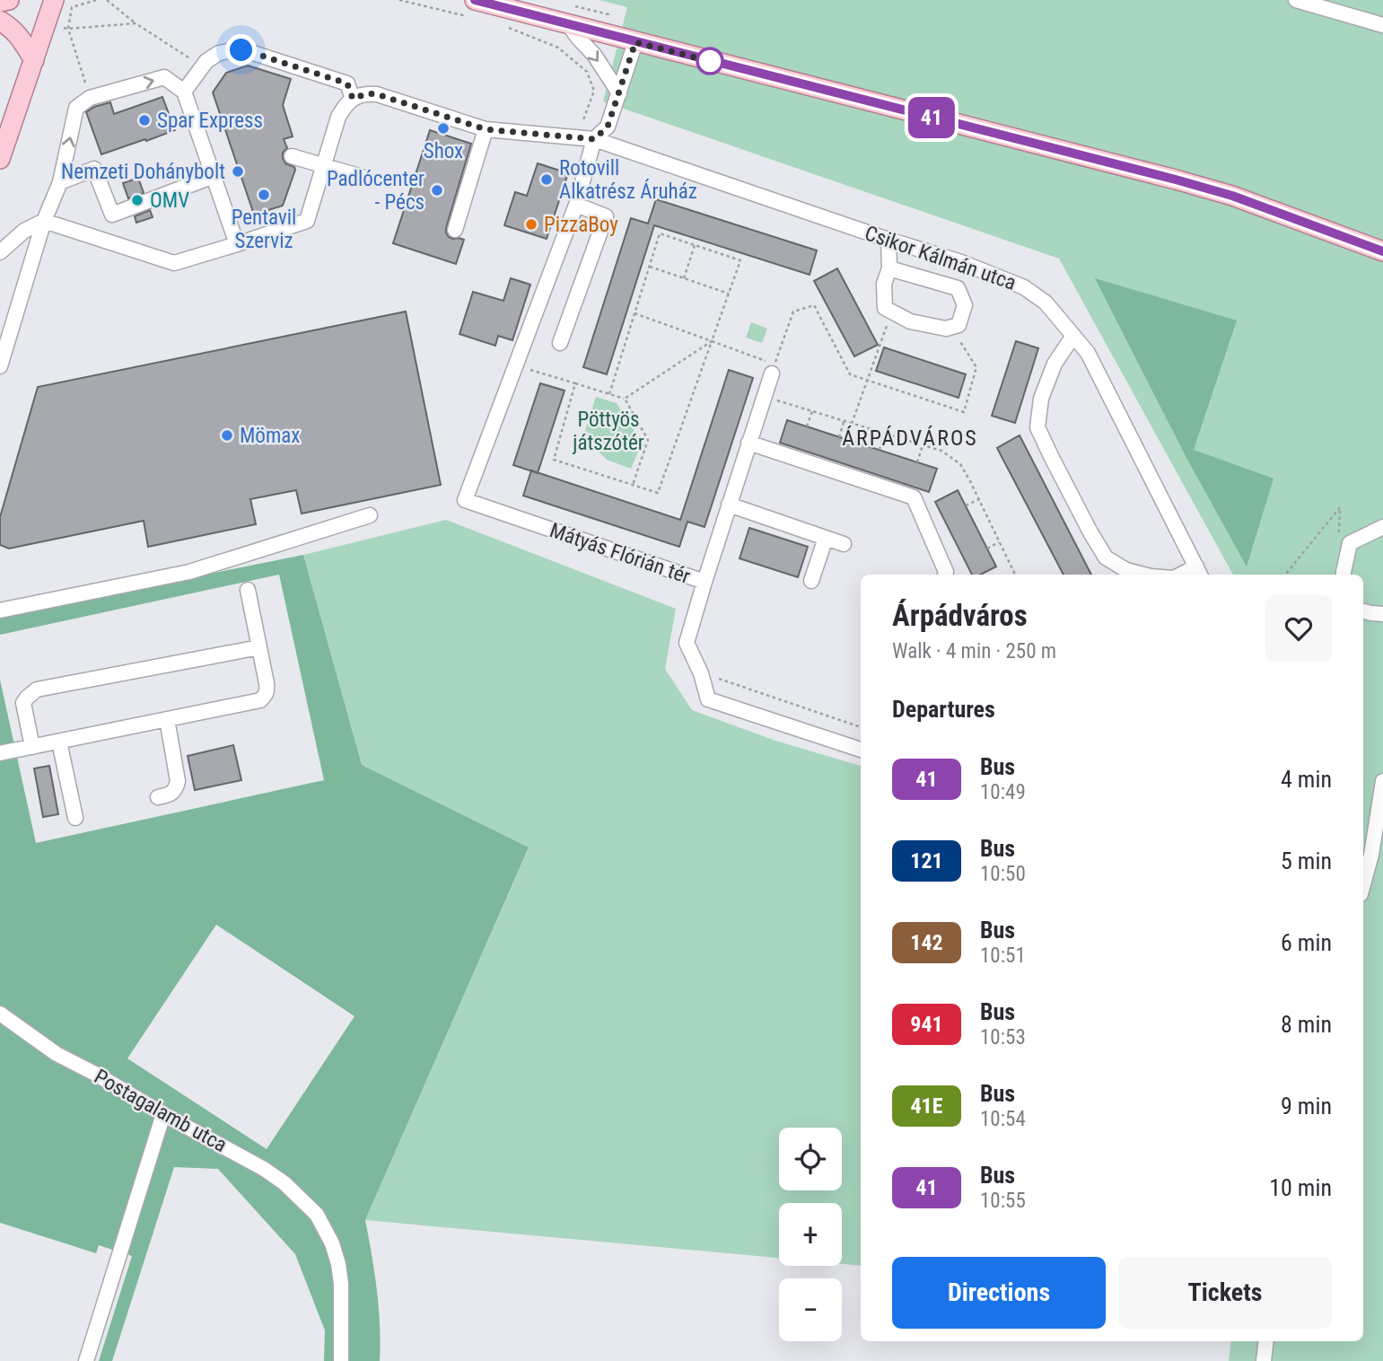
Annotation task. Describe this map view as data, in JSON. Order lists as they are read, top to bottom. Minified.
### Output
{"streets":{"street":["Csikor Kálmán utca","Mátyás Flórián tér","Postagalamb utca"]},"districts":["ÁRPÁDVÁROS"],"parks":["Pöttyös játszótér"],"places":["Spar Express","Shox","Nemzeti Dohánybolt","Rotovill Alkatrész Áruház","Padlócenter - Pécs","Pentavil Szerviz","OMV","PizzaBoy","Mömax"],"lines":["bus line 41"],"page":{"on_map":"41","heading":[["Árpádváros","Walk · 4 min · 250 m"],"Departures"],"list":[{"mark":"41","name":"Bus","note":"10:49","value":"4 min"},{"mark":"121","name":"Bus","note":"10:50","value":"5 min"},{"mark":"142","name":"Bus","note":"10:51","value":"6 min"},{"mark":"941","name":"Bus","note":"10:53","value":"8 min"},{"mark":"41E","name":"Bus","note":"10:54","value":"9 min"},{"mark":"41","name":"Bus","note":"10:55","value":"10 min"}],"map_buttons":["+","−"],"buttons":["Directions","Tickets"]}}
